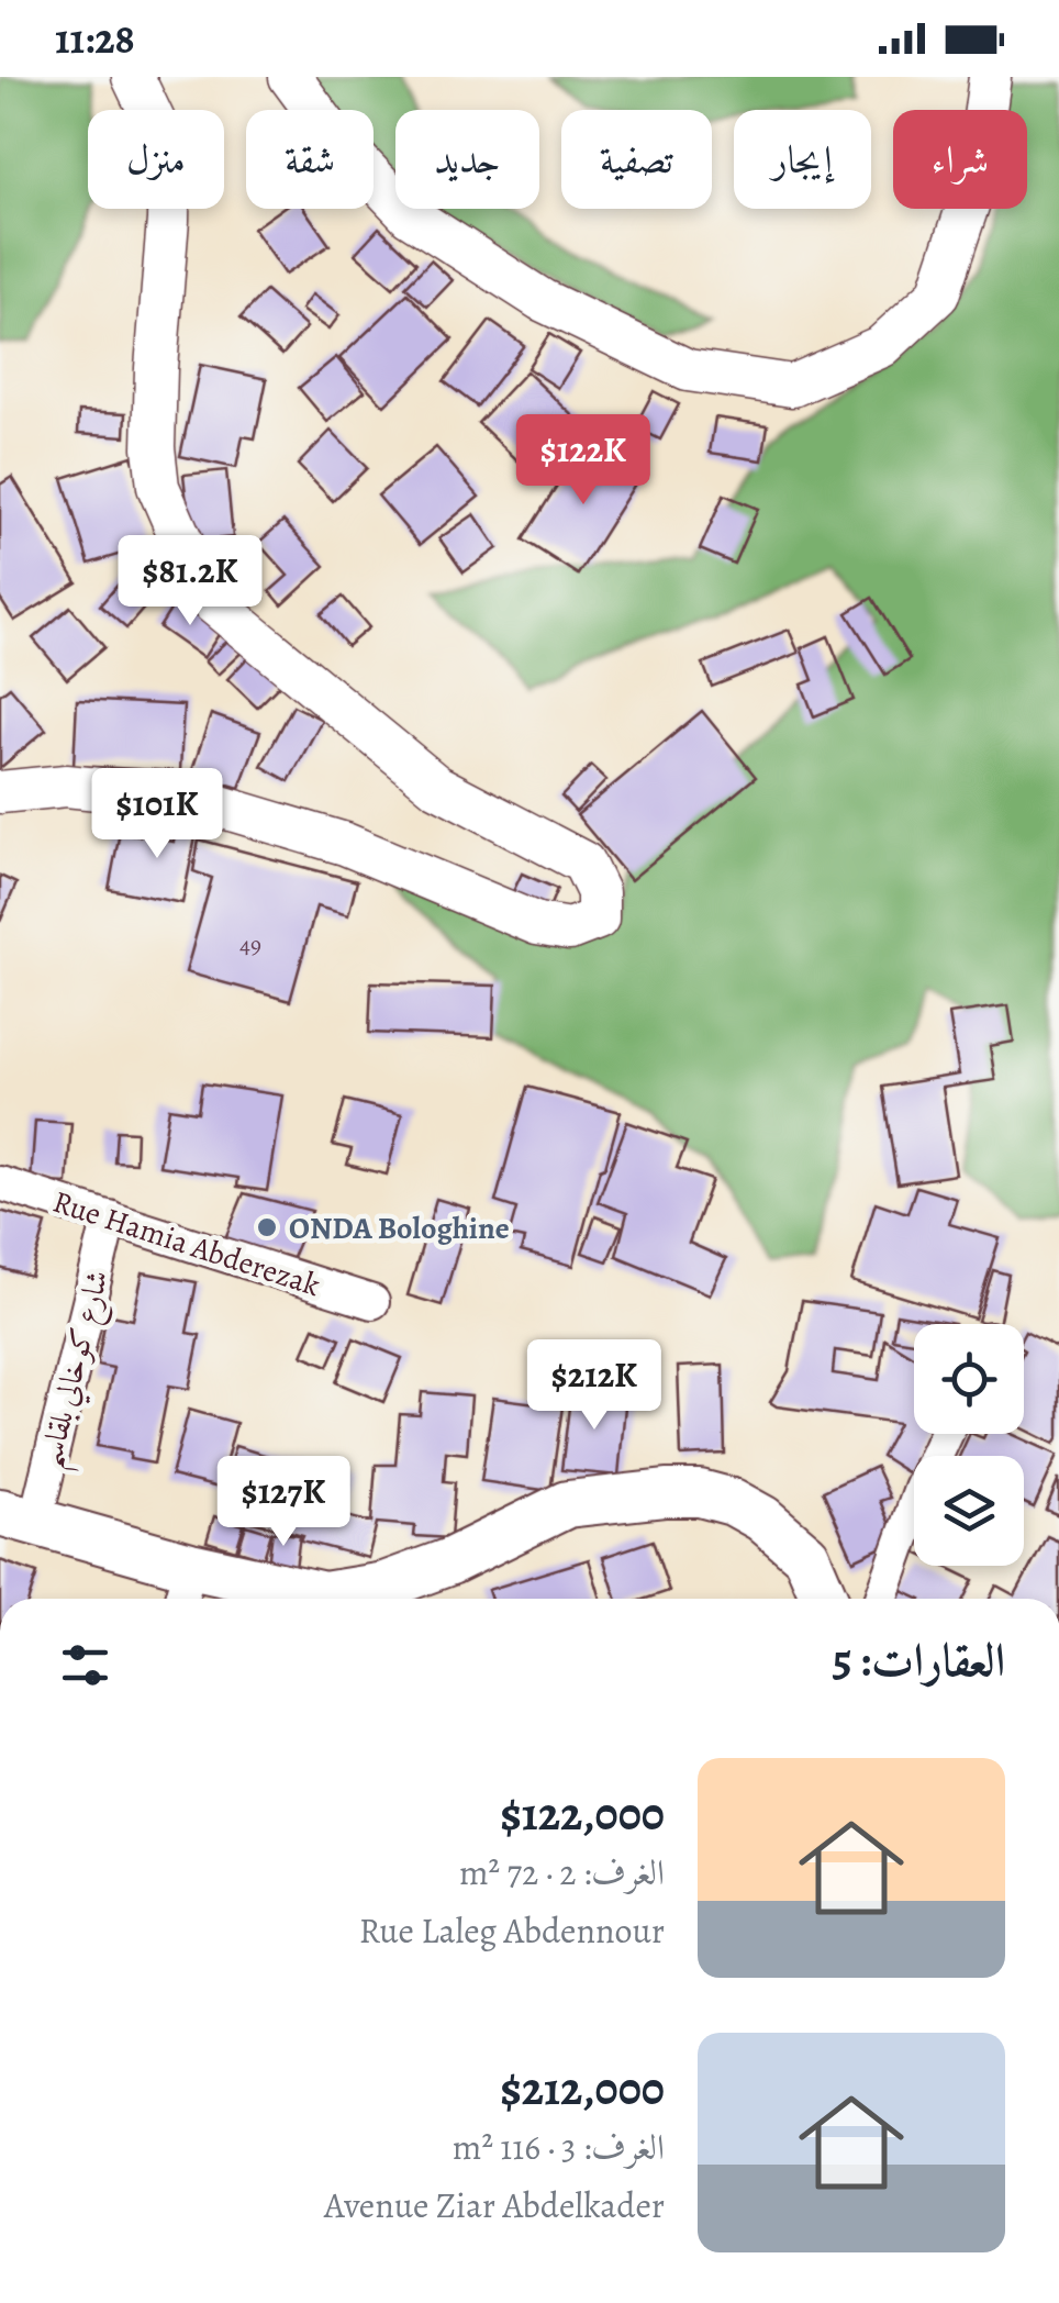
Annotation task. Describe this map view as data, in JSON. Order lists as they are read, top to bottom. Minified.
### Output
{"streets":{"street":["Rue Hamia Abderezak","شارع كوخالي بلقاسم"]},"crossings":[["Rue Hamia Abderezak","شارع كوخالي بلقاسم"]],"places":["ONDA Bologhine"],"house_numbers":["49"],"page":{"status":"11:28","chip":["شراء","إيجار","تصفية","جديد","شقة","منزل"],"price":["$122K","$81.2K","$101K","$212K","$127K"],"heading":"العقارات: 5","list":[{"name":"$122,000","note":"الغرف: 2 · 72 m² · Rue Laleg Abdennour"},{"name":"$212,000","note":"الغرف: 3 · 116 m² · Avenue Ziar Abdelkader"}]}}
